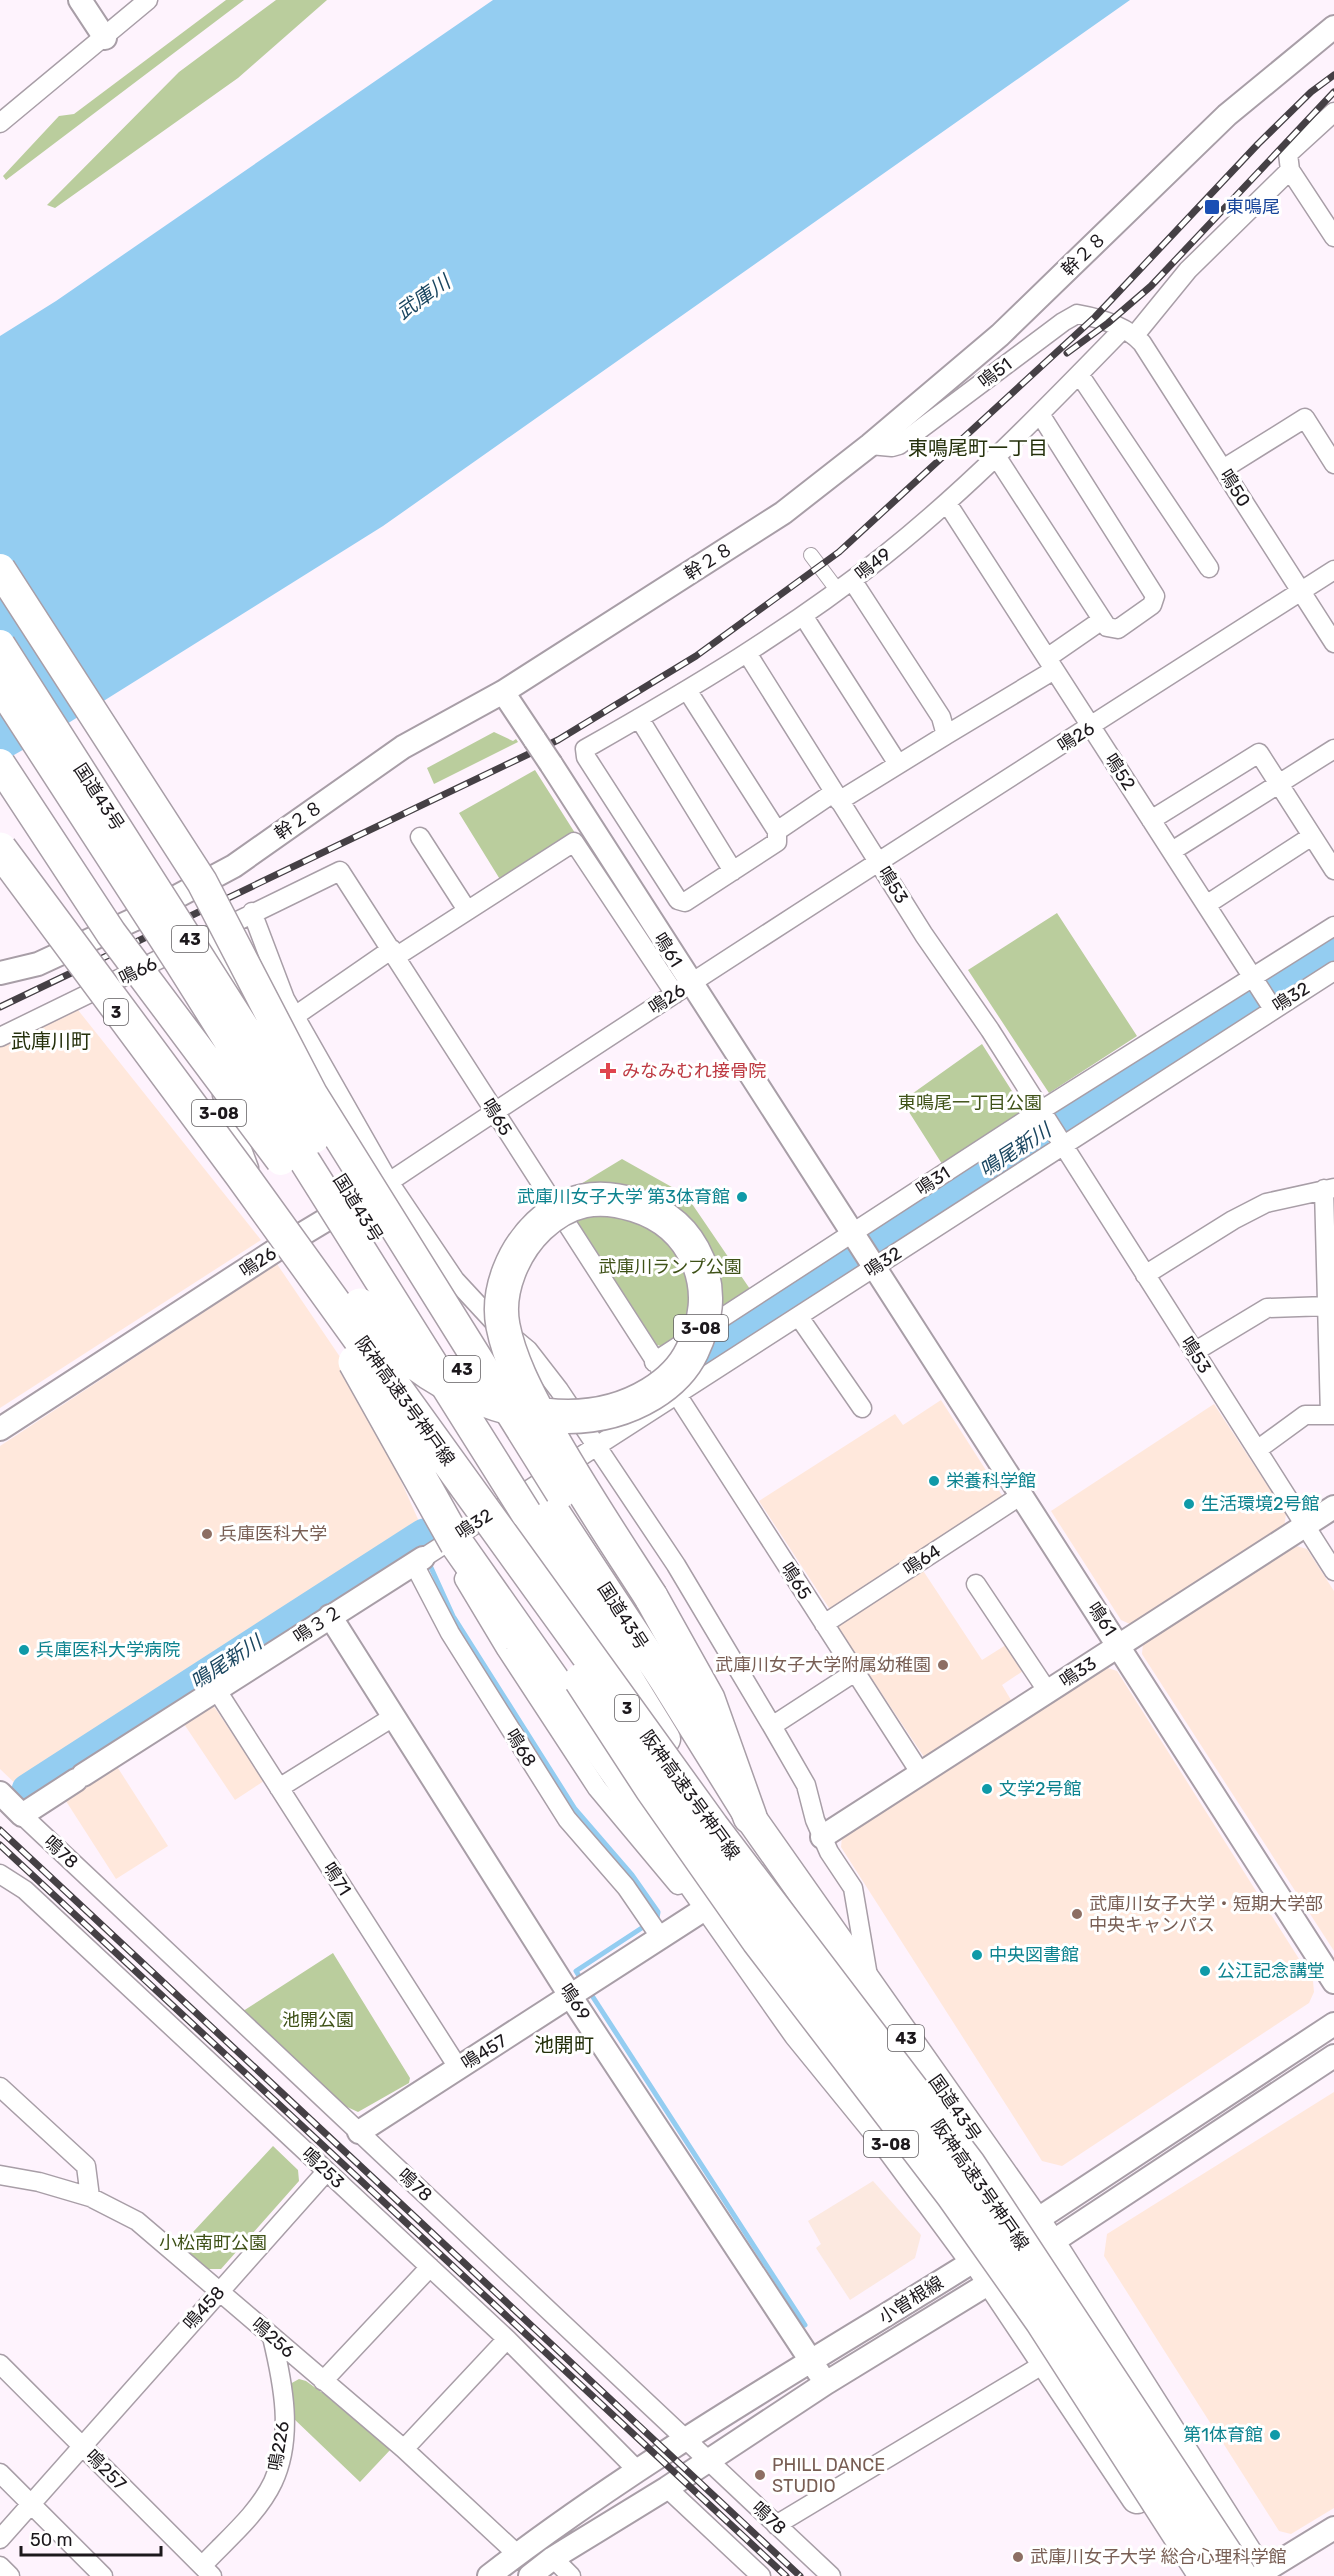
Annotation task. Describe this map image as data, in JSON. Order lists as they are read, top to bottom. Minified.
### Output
{"streets":{"highway":["国道43号","43","3","3-08","阪神高速3号神戸線"],"street":["幹２８","鳴51","鳴50","鳴49","鳴26","鳴52","鳴53","鳴61","鳴66","鳴32","鳴65","鳴31","鳴64","鳴３２","鳴33","鳴68","鳴78","鳴71","鳴69","鳴457","鳴253","小曽根線","鳴458","鳴256","鳴226","鳴257"]},"crossings":[["幹２８","鳴51"],["幹２８","鳴61"],["鳴51","鳴50"],["鳴51","鳴49"],["鳴50","鳴49"],["鳴50","鳴26"],["鳴49","鳴52"],["鳴49","鳴53"],["鳴26","鳴52"],["鳴26","鳴53"],["鳴26","鳴61"],["鳴26","3-08"],["鳴26","鳴65"],["鳴26","阪神高速3号神戸線"],["鳴52","鳴32"],["鳴52","鳴31"],["国道43号","3-08"],["国道43号","阪神高速3号神戸線"],["国道43号","小曽根線"],["鳴53","鳴32"],["鳴53","鳴31"],["鳴53","鳴33"],["鳴61","鳴32"],["鳴61","鳴31"],["鳴61","鳴64"],["鳴61","鳴33"],["鳴66","鳴65"],["鳴32","鳴65"],["鳴32","鳴３２"],["鳴32","鳴68"],["3-08","阪神高速3号神戸線"],["3-08","小曽根線"],["鳴65","鳴31"],["鳴65","鳴64"],["鳴65","鳴33"],["鳴３２","鳴68"],["鳴３２","鳴78"],["鳴３２","鳴71"],["鳴３２","鳴69"],["鳴68","鳴457"],["鳴78","鳴457"],["鳴78","小曽根線"],["鳴71","鳴457"],["鳴69","鳴457"],["鳴69","小曽根線"],["鳴253","小曽根線"],["鳴253","鳴458"],["小曽根線","鳴256"],["鳴458","鳴256"],["鳴458","鳴257"],["鳴256","鳴226"],["鳴226","鳴257"]],"districts":["東鳴尾町一丁目","武庫川町","池開町"],"water":["武庫川","鳴尾新川"],"parks":["東鳴尾一丁目公園","武庫川ランプ公園","池開公園","小松南町公園"],"places":{"transit":["東鳴尾"],"health":["みなみむれ接骨院"],"other":["武庫川女子大学 第3体育館","栄養科学館","生活環境2号館","兵庫医科大学","兵庫医科大学病院","武庫川女子大学附属幼稚園","文学2号館","武庫川女子大学・短期大学部 中央キャンパス","中央図書館","公江記念講堂","第1体育館","PHILL DANCE STUDIO","武庫川女子大学 総合心理科学館"]},"scale_bar":"50 m"}
